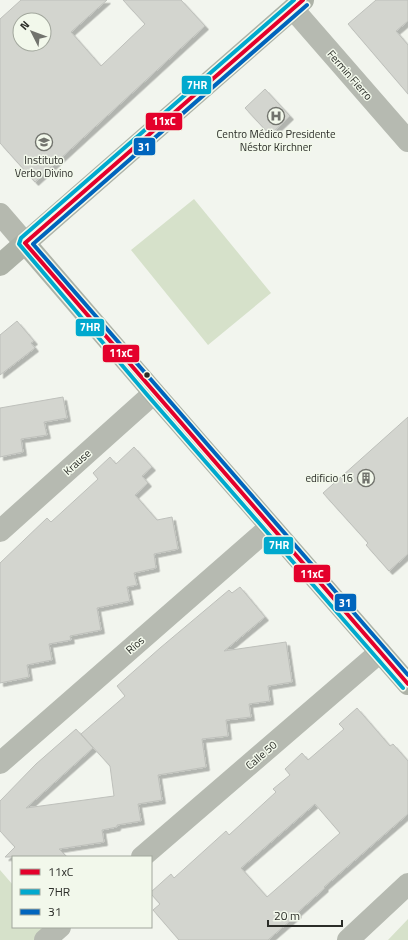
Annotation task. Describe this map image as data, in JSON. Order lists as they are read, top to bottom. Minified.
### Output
{"streets":{"street":["Fermin Fierro","Krause","Ríos","Calle 50"]},"places":{"hospital":["Centro Médico Presidente Néstor Kirchner"],"school or university":["Instituto Verbo Divino"],"building":["edificio 16"]},"lines":["transit line 11xC","transit line 7HR","transit line 31"],"legend":["11xC","7HR","31"],"scale_bar":"20 m","north":"top left"}
